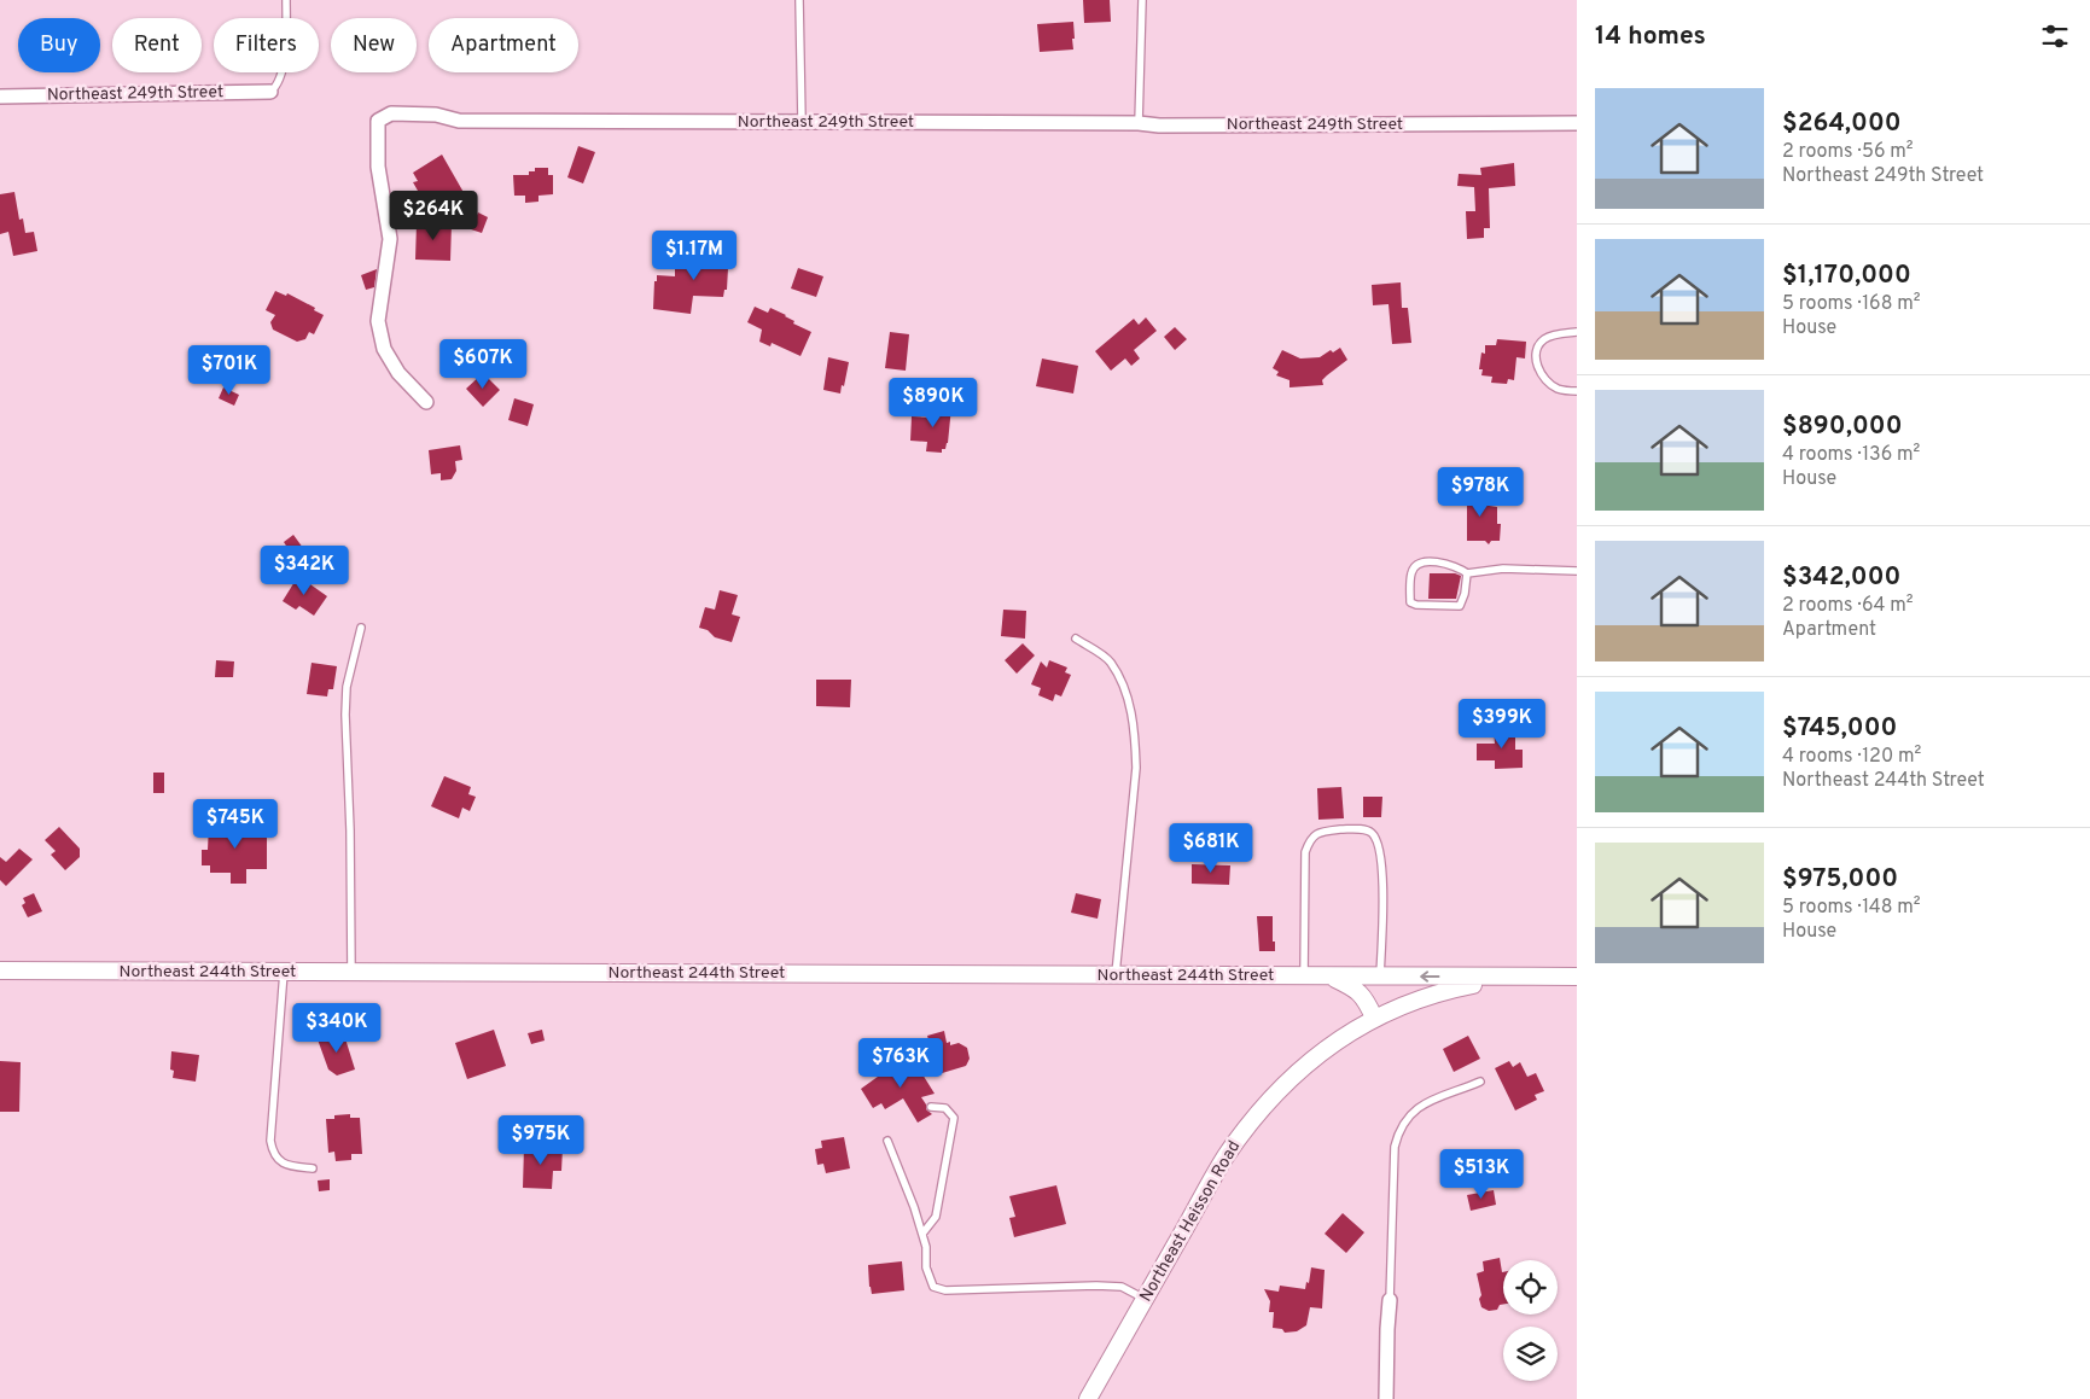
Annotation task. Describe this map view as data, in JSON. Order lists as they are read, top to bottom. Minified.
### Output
{"streets":{"street":["Northeast 249th Street","Northeast 244th Street","Northeast Heisson Road"]},"crossings":[["Northeast 244th Street","Northeast Heisson Road"]],"page":{"heading":"14 homes","chip":["Buy","Rent","Filters","New","Apartment"],"list":[{"name":"$264,000","note":"2 rooms · 56 m² · Northeast 249th Street"},{"name":"$1,170,000","note":"5 rooms · 168 m² · House"},{"name":"$890,000","note":"4 rooms · 136 m² · House"},{"name":"$342,000","note":"2 rooms · 64 m² · Apartment"},{"name":"$745,000","note":"4 rooms · 120 m² · Northeast 244th Street"},{"name":"$975,000","note":"5 rooms · 148 m² · House"}],"price":["$264K","$1.17M","$607K","$701K","$890K","$978K","$342K","$399K","$745K","$681K","$340K","$763K","$975K","$513K"]}}
